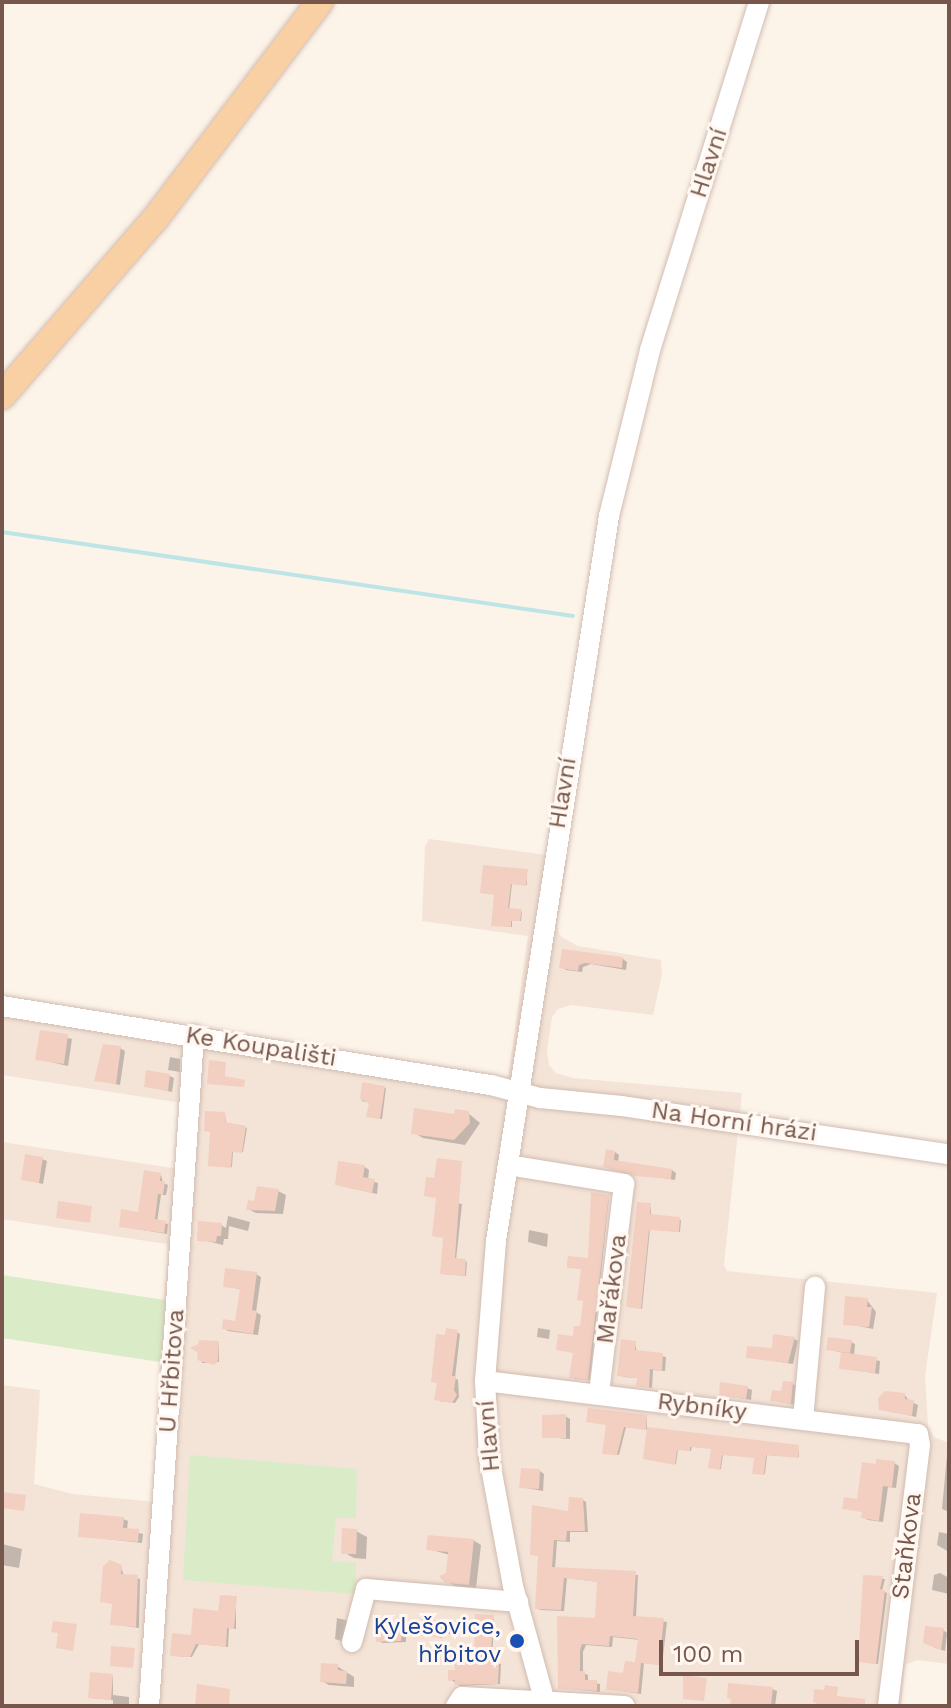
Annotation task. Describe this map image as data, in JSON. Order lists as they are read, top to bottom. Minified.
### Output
{"streets":{"street":["Hlavní","Ke Koupališti","Na Horní hrázi","Mařákova","U Hřbitova","Rybníky","Staňkova"]},"crossings":[["Hlavní","Ke Koupališti"],["Hlavní","Na Horní hrázi"],["Hlavní","Mařákova"],["Hlavní","Rybníky"],["Ke Koupališti","Na Horní hrázi"],["Ke Koupališti","U Hřbitova"],["Mařákova","Rybníky"],["Rybníky","Staňkova"]],"places":["Kylešovice, hřbitov"],"scale_bar":"100 m"}
